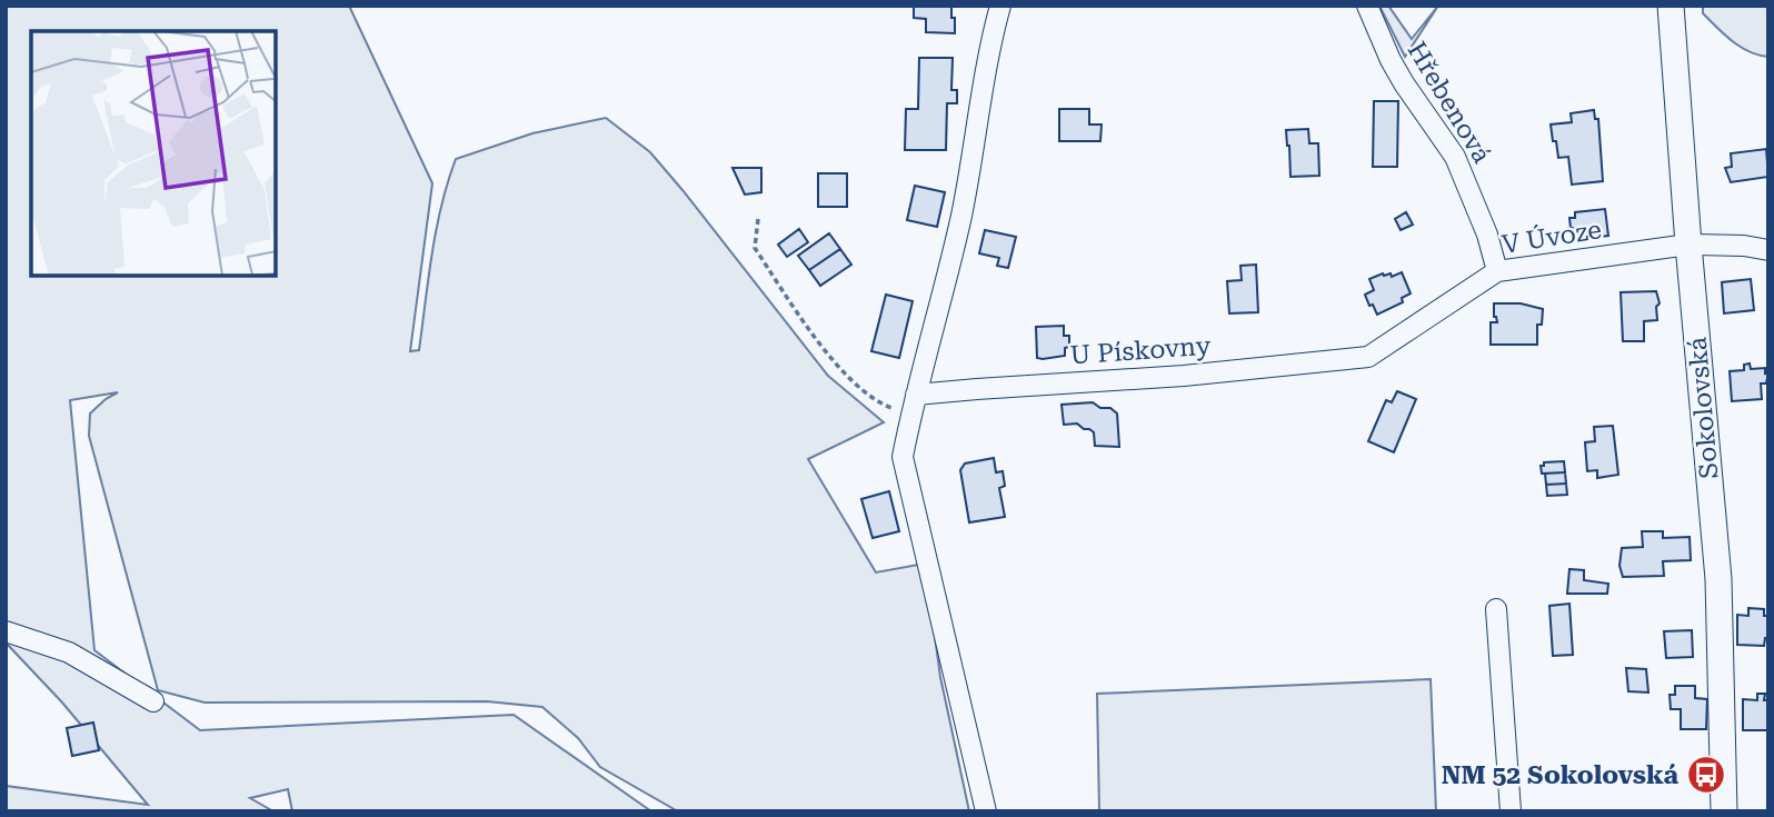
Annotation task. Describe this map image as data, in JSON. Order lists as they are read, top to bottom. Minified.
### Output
{"streets":{"street":["Hřebenová","V Úvoze","U Pískovny","Sokolovská"]},"crossings":[["Hřebenová","V Úvoze"],["V Úvoze","U Pískovny"],["V Úvoze","Sokolovská"]],"places":{"bus stop":["NM 52 Sokolovská"]}}
